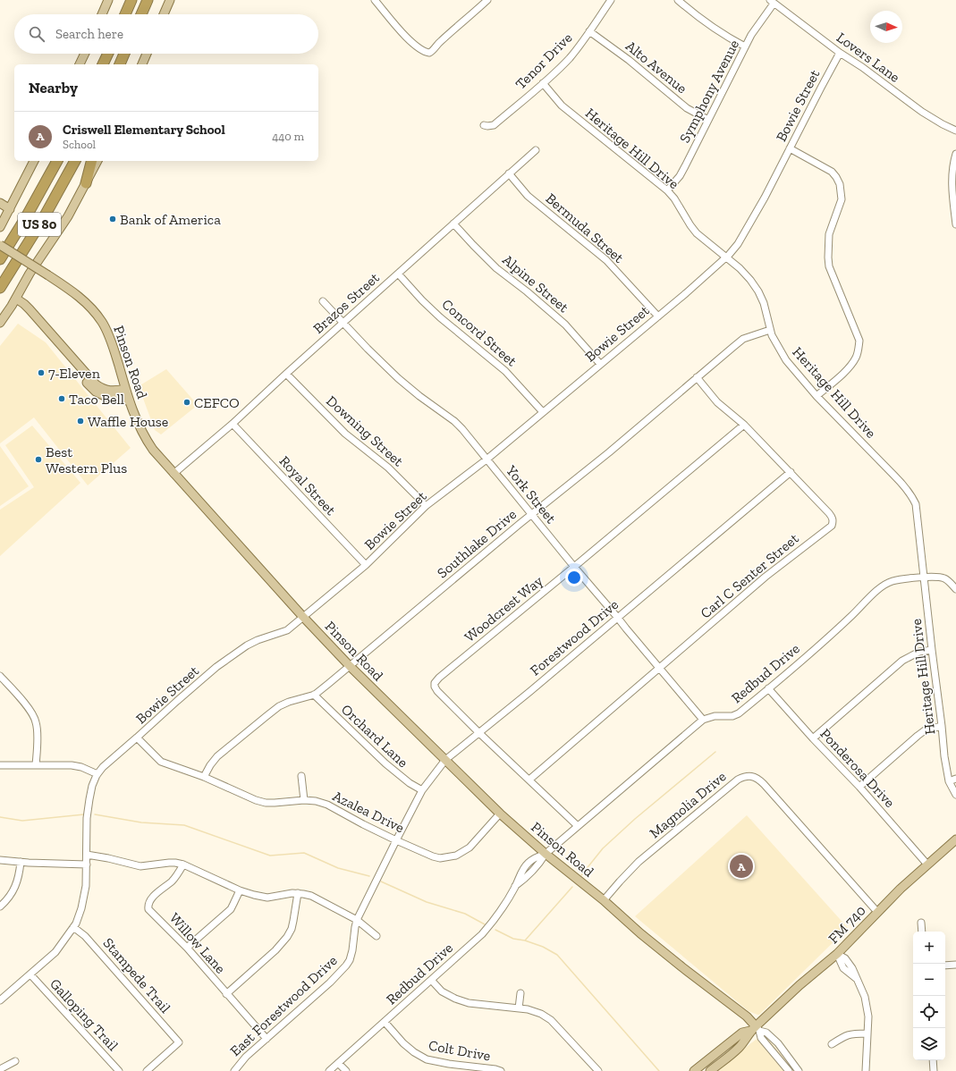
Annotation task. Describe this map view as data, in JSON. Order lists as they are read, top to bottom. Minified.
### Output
{"streets":{"highway":["US 80"],"main road":["Pinson Road","FM 740"],"street":["Lovers Lane","Tenor Drive","Alto Avenue","Symphony Avenue","Bowie Street","Heritage Hill Drive","Bermuda Street","Alpine Street","Brazos Street","Concord Street","Downing Street","Royal Street","York Street","Southlake Drive","Carl C Senter Street","Woodcrest Way","Forestwood Drive","Redbud Drive","Orchard Lane","Ponderosa Drive","Magnolia Drive","Azalea Drive","Willow Lane","Stampede Trail","East Forestwood Drive","Galloping Trail","Colt Drive"]},"crossings":[["Lovers Lane","Symphony Avenue"],["Lovers Lane","Bowie Street"],["Tenor Drive","Alto Avenue"],["Tenor Drive","Heritage Hill Drive"],["Alto Avenue","Symphony Avenue"],["Symphony Avenue","Heritage Hill Drive"],["Bowie Street","Heritage Hill Drive"],["Bowie Street","Bermuda Street"],["Bowie Street","Alpine Street"],["Bowie Street","Concord Street"],["Bowie Street","Pinson Road"],["Bowie Street","Downing Street"],["Bowie Street","Royal Street"],["Bowie Street","York Street"],["Bowie Street","Azalea Drive"],["Bowie Street","Stampede Trail"],["Bowie Street","Galloping Trail"],["Heritage Hill Drive","Southlake Drive"],["Heritage Hill Drive","Redbud Drive"],["Bermuda Street","Brazos Street"],["Alpine Street","Brazos Street"],["Brazos Street","Concord Street"],["Brazos Street","Pinson Road"],["Brazos Street","Downing Street"],["Brazos Street","Royal Street"],["Brazos Street","York Street"],["Pinson Road","Southlake Drive"],["Pinson Road","Forestwood Drive"],["Pinson Road","Redbud Drive"],["Pinson Road","Magnolia Drive"],["Pinson Road","Azalea Drive"],["Pinson Road","FM 740"],["York Street","Southlake Drive"],["York Street","Carl C Senter Street"],["York Street","Woodcrest Way"],["York Street","Forestwood Drive"],["York Street","Redbud Drive"],["Southlake Drive","Carl C Senter Street"],["Southlake Drive","Orchard Lane"],["Southlake Drive","Azalea Drive"],["Carl C Senter Street","Woodcrest Way"],["Carl C Senter Street","Forestwood Drive"],["Woodcrest Way","Forestwood Drive"],["Woodcrest Way","Redbud Drive"],["Forestwood Drive","Orchard Lane"],["Forestwood Drive","Azalea Drive"],["Forestwood Drive","East Forestwood Drive"],["Redbud Drive","Ponderosa Drive"],["Redbud Drive","Colt Drive"],["Ponderosa Drive","FM 740"],["Magnolia Drive","FM 740"],["Azalea Drive","East Forestwood Drive"],["Willow Lane","East Forestwood Drive"]],"places":["Bank of America","7-Eleven","Taco Bell","CEFCO","Waffle House","Best Western Plus"],"north":"right","page":{"search":"Search here","heading":"Nearby","list":[{"mark":"A","name":"Criswell Elementary School","note":"School","value":"440 m"}],"pins":"A","map_buttons":["+","−"]}}
